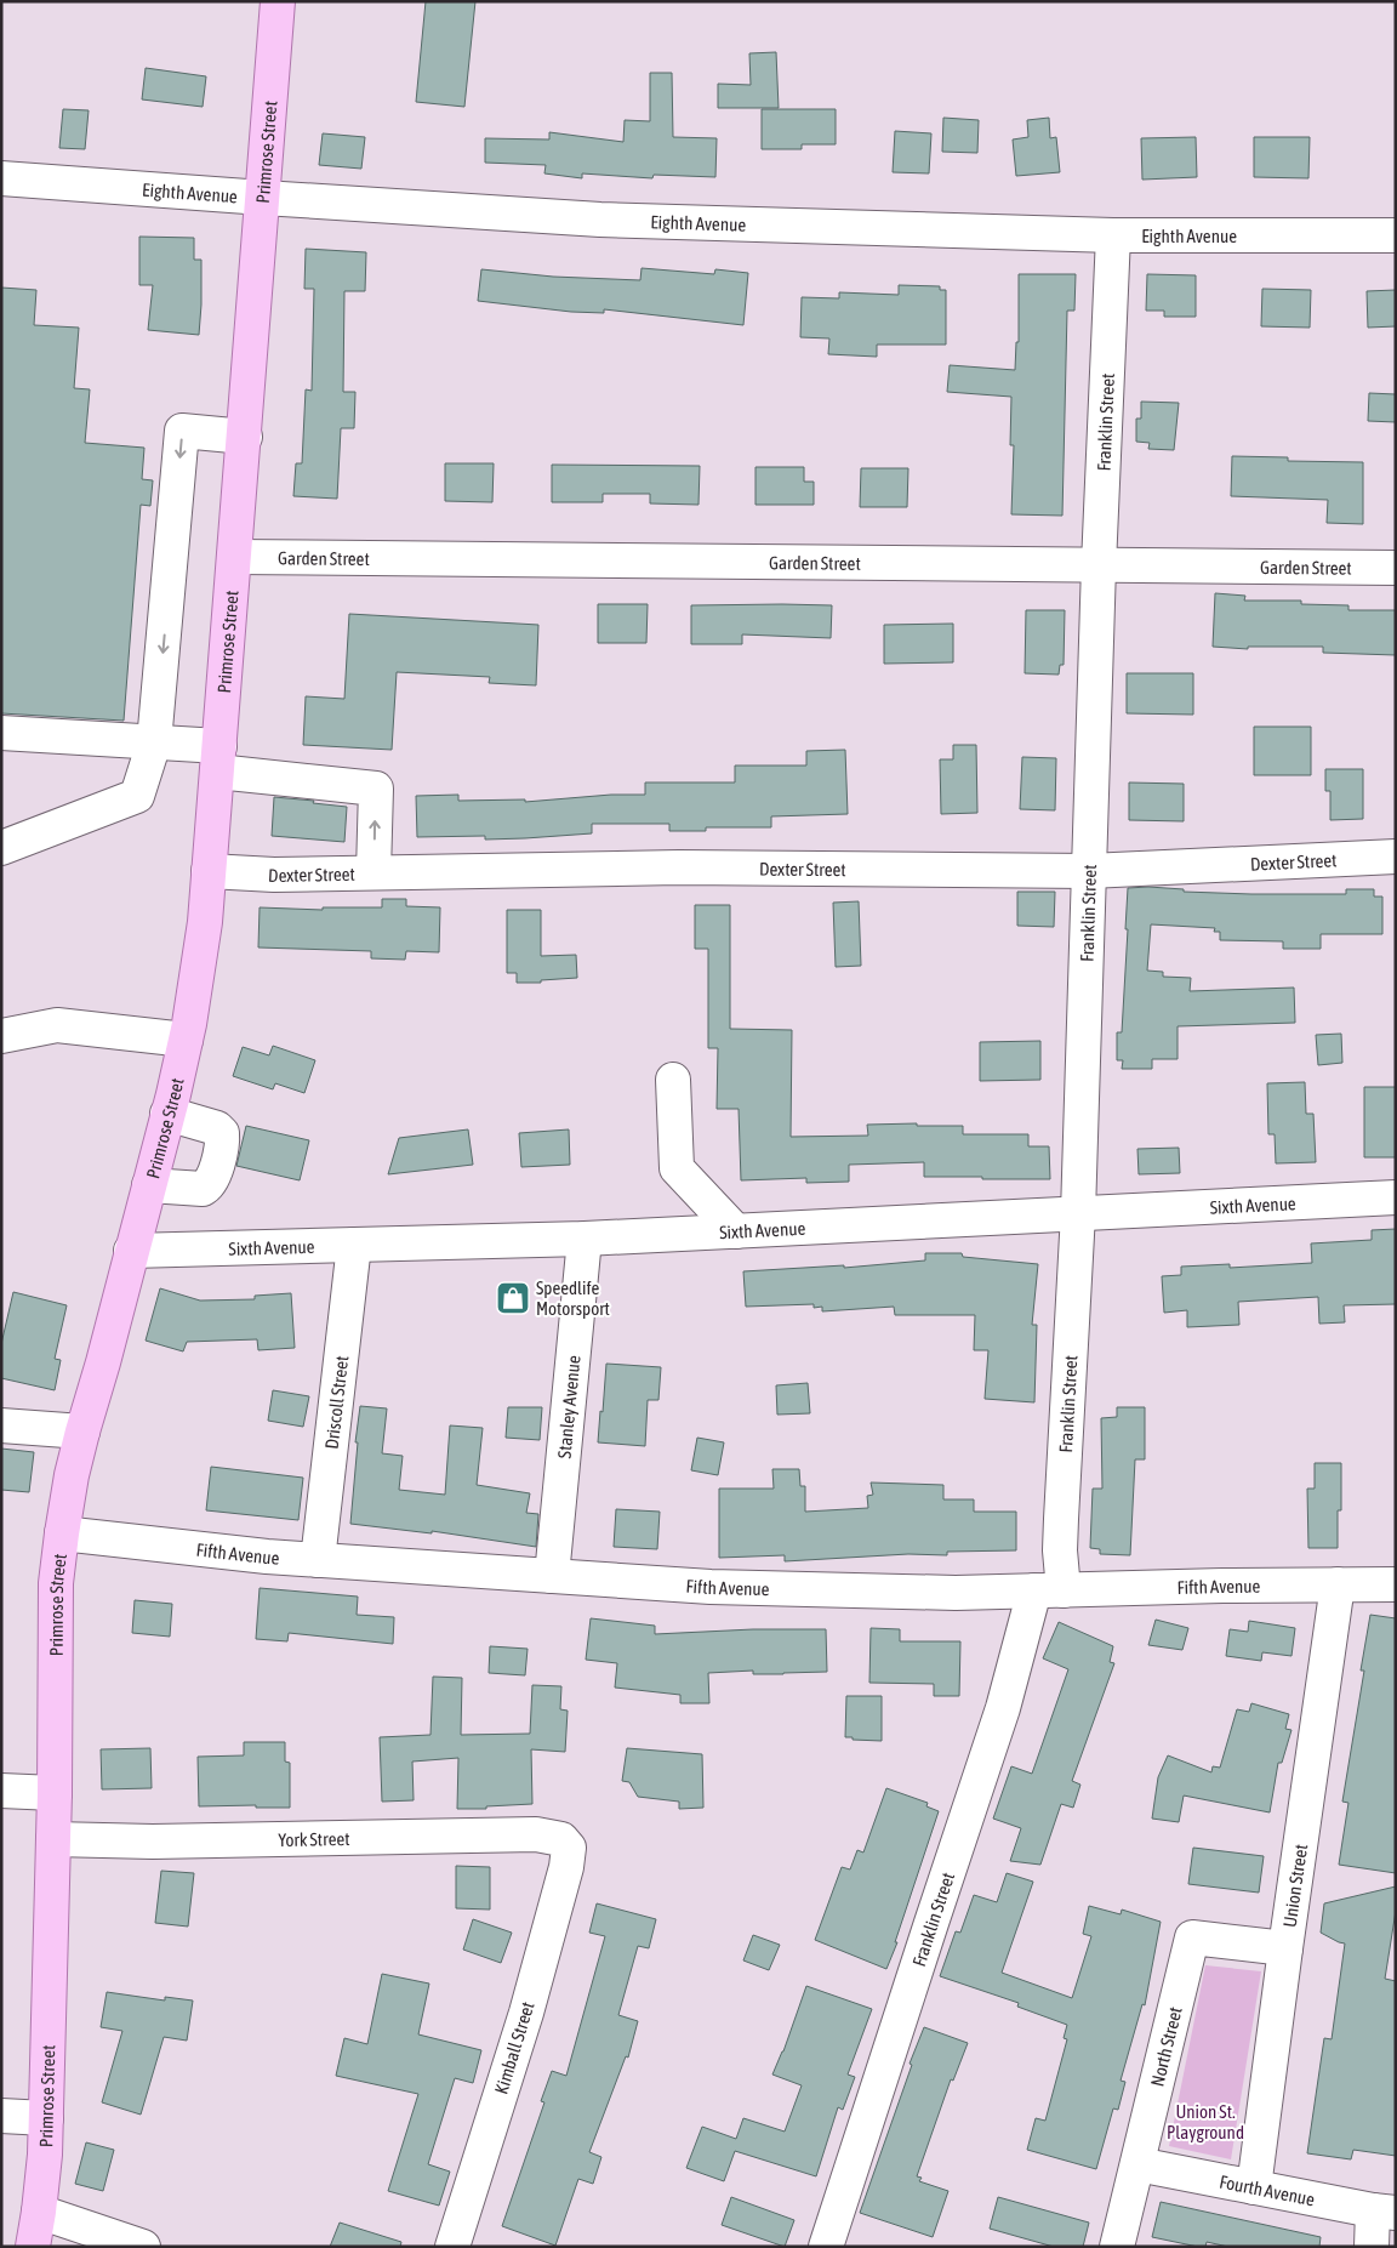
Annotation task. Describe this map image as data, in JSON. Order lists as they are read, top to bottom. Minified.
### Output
{"streets":{"main road":["Primrose Street"],"street":["Eighth Avenue","Franklin Street","Garden Street","Dexter Street","Sixth Avenue","Driscoll Street","Stanley Avenue","Fifth Avenue","York Street","Union Street","North Street","Kimball Street","Fourth Avenue"]},"crossings":[["Primrose Street","Eighth Avenue"],["Primrose Street","Garden Street"],["Primrose Street","Dexter Street"],["Primrose Street","Sixth Avenue"],["Primrose Street","Fifth Avenue"],["Primrose Street","York Street"],["Eighth Avenue","Franklin Street"],["Franklin Street","Garden Street"],["Franklin Street","Dexter Street"],["Franklin Street","Sixth Avenue"],["Franklin Street","Fifth Avenue"],["Sixth Avenue","Driscoll Street"],["Sixth Avenue","Stanley Avenue"],["Driscoll Street","Fifth Avenue"],["Stanley Avenue","Fifth Avenue"],["Fifth Avenue","Union Street"],["York Street","Kimball Street"],["Union Street","North Street"],["Union Street","Fourth Avenue"],["North Street","Fourth Avenue"]],"parks":["Union St. Playground"],"places":{"shop":["Speedlife Motorsport"]}}
